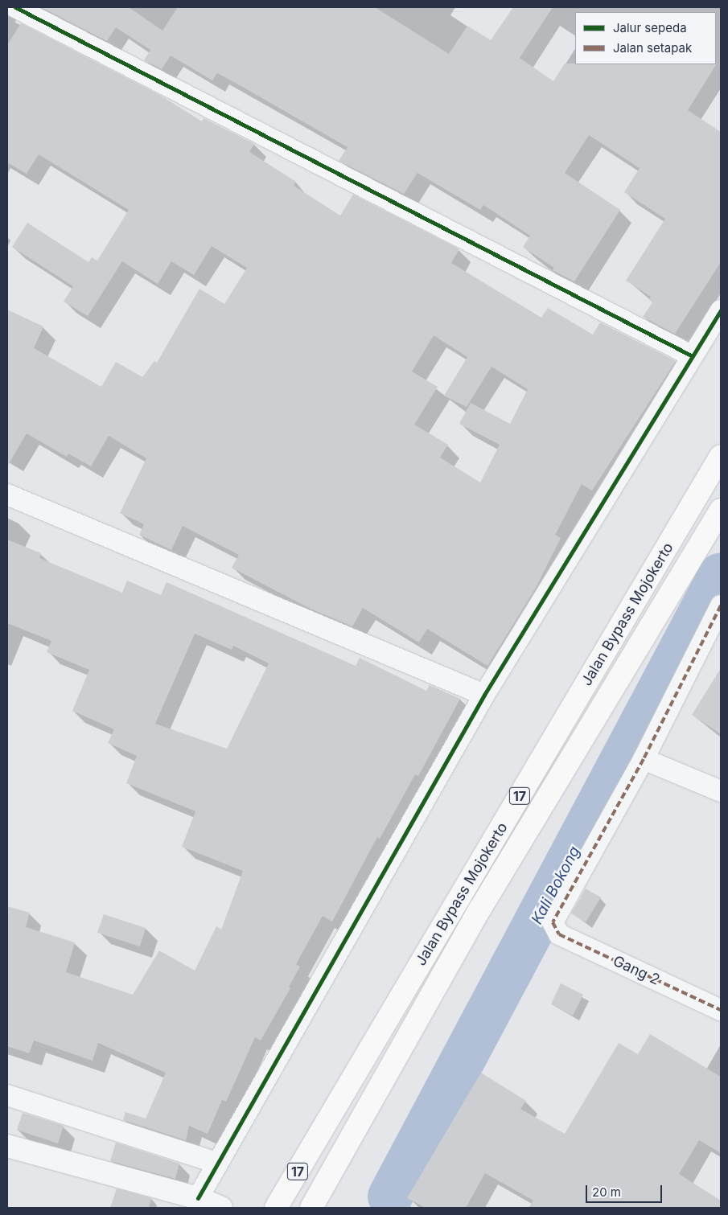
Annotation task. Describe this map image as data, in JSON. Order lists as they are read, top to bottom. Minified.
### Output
{"streets":{"highway":["Jalan Bypass Mojokerto","17"],"street":["Gang 2"]},"water":["Kali Bokong"],"legend":["Jalur sepeda","Jalan setapak"],"scale_bar":"20 m"}
